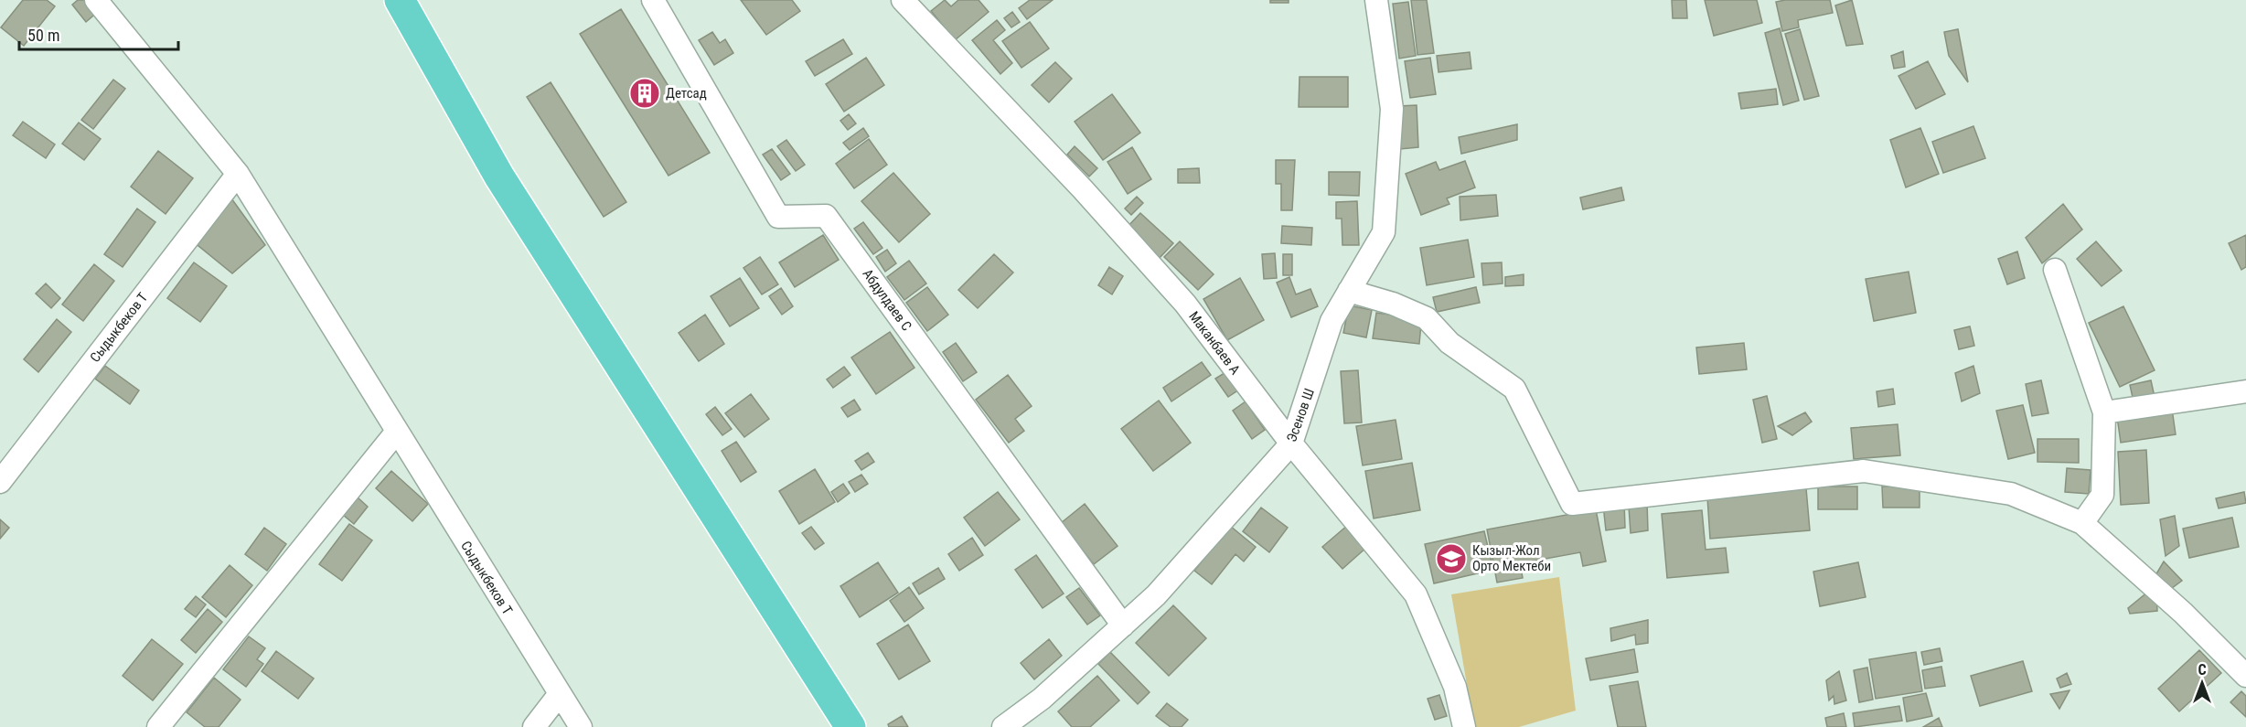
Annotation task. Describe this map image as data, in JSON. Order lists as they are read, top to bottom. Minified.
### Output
{"streets":{"street":["Абдулдаев С","Сыдыкбеков Т","Маканбаев А","Эсенов Ш"]},"crossings":[["Абдулдаев С","Эсенов Ш"],["Маканбаев А","Эсенов Ш"]],"places":{"building":["Детсад"],"school or university":["Кызыл-Жол Орто Мектеби"]},"scale_bar":"50 m","north":"top"}
